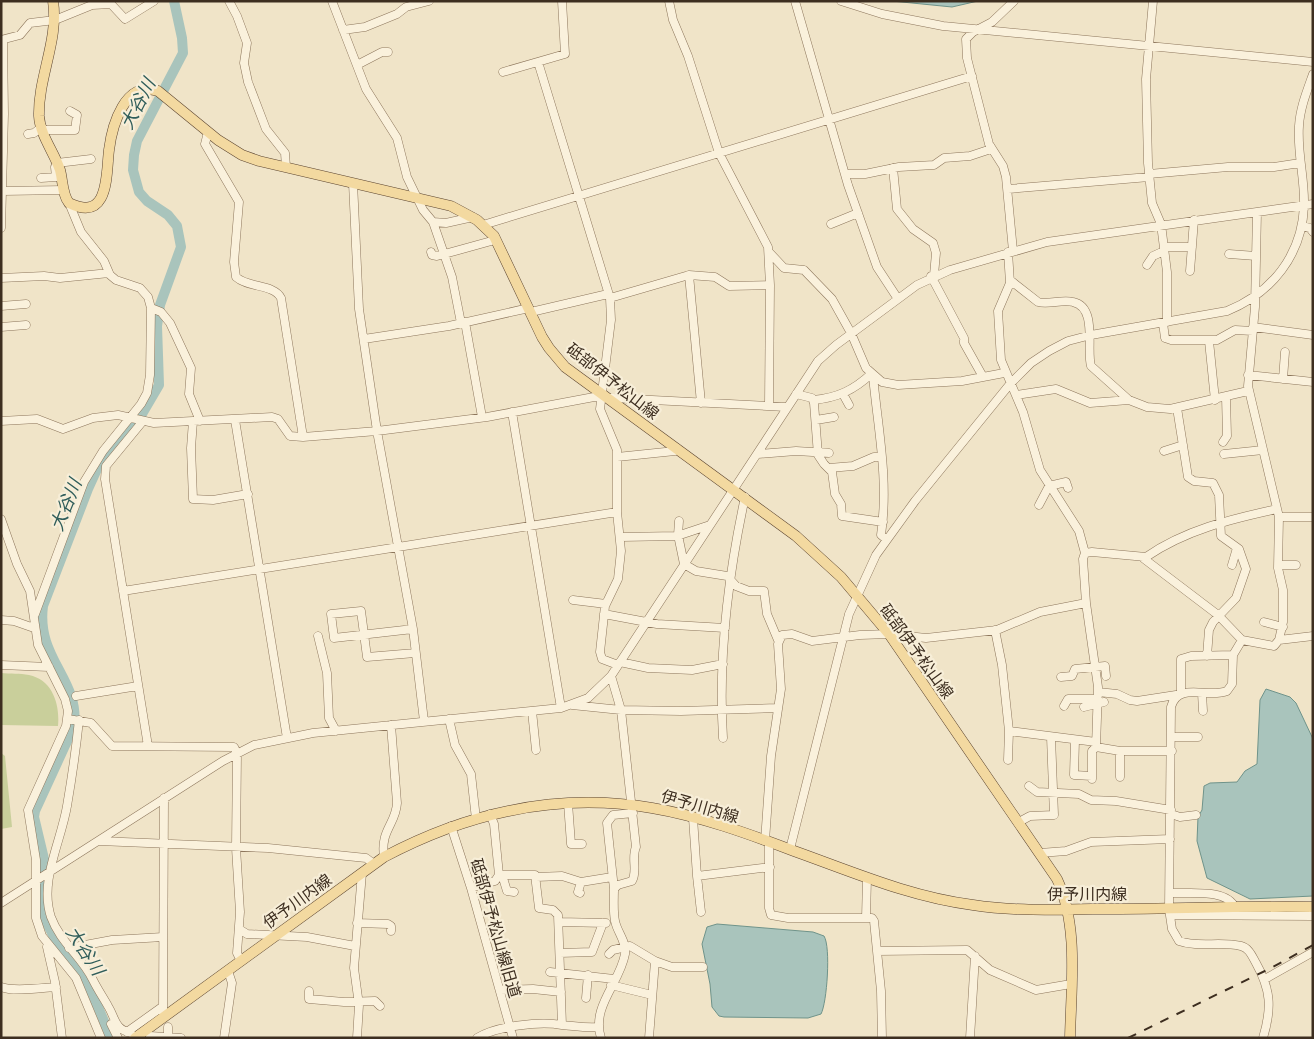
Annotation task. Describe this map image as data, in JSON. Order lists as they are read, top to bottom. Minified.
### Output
{"streets":{"main road":["砥部伊予松山線","伊予川内線"],"street":["砥部伊予松山線旧道"]},"crossings":[["砥部伊予松山線","伊予川内線"],["伊予川内線","砥部伊予松山線旧道"]],"water":["大谷川"]}
